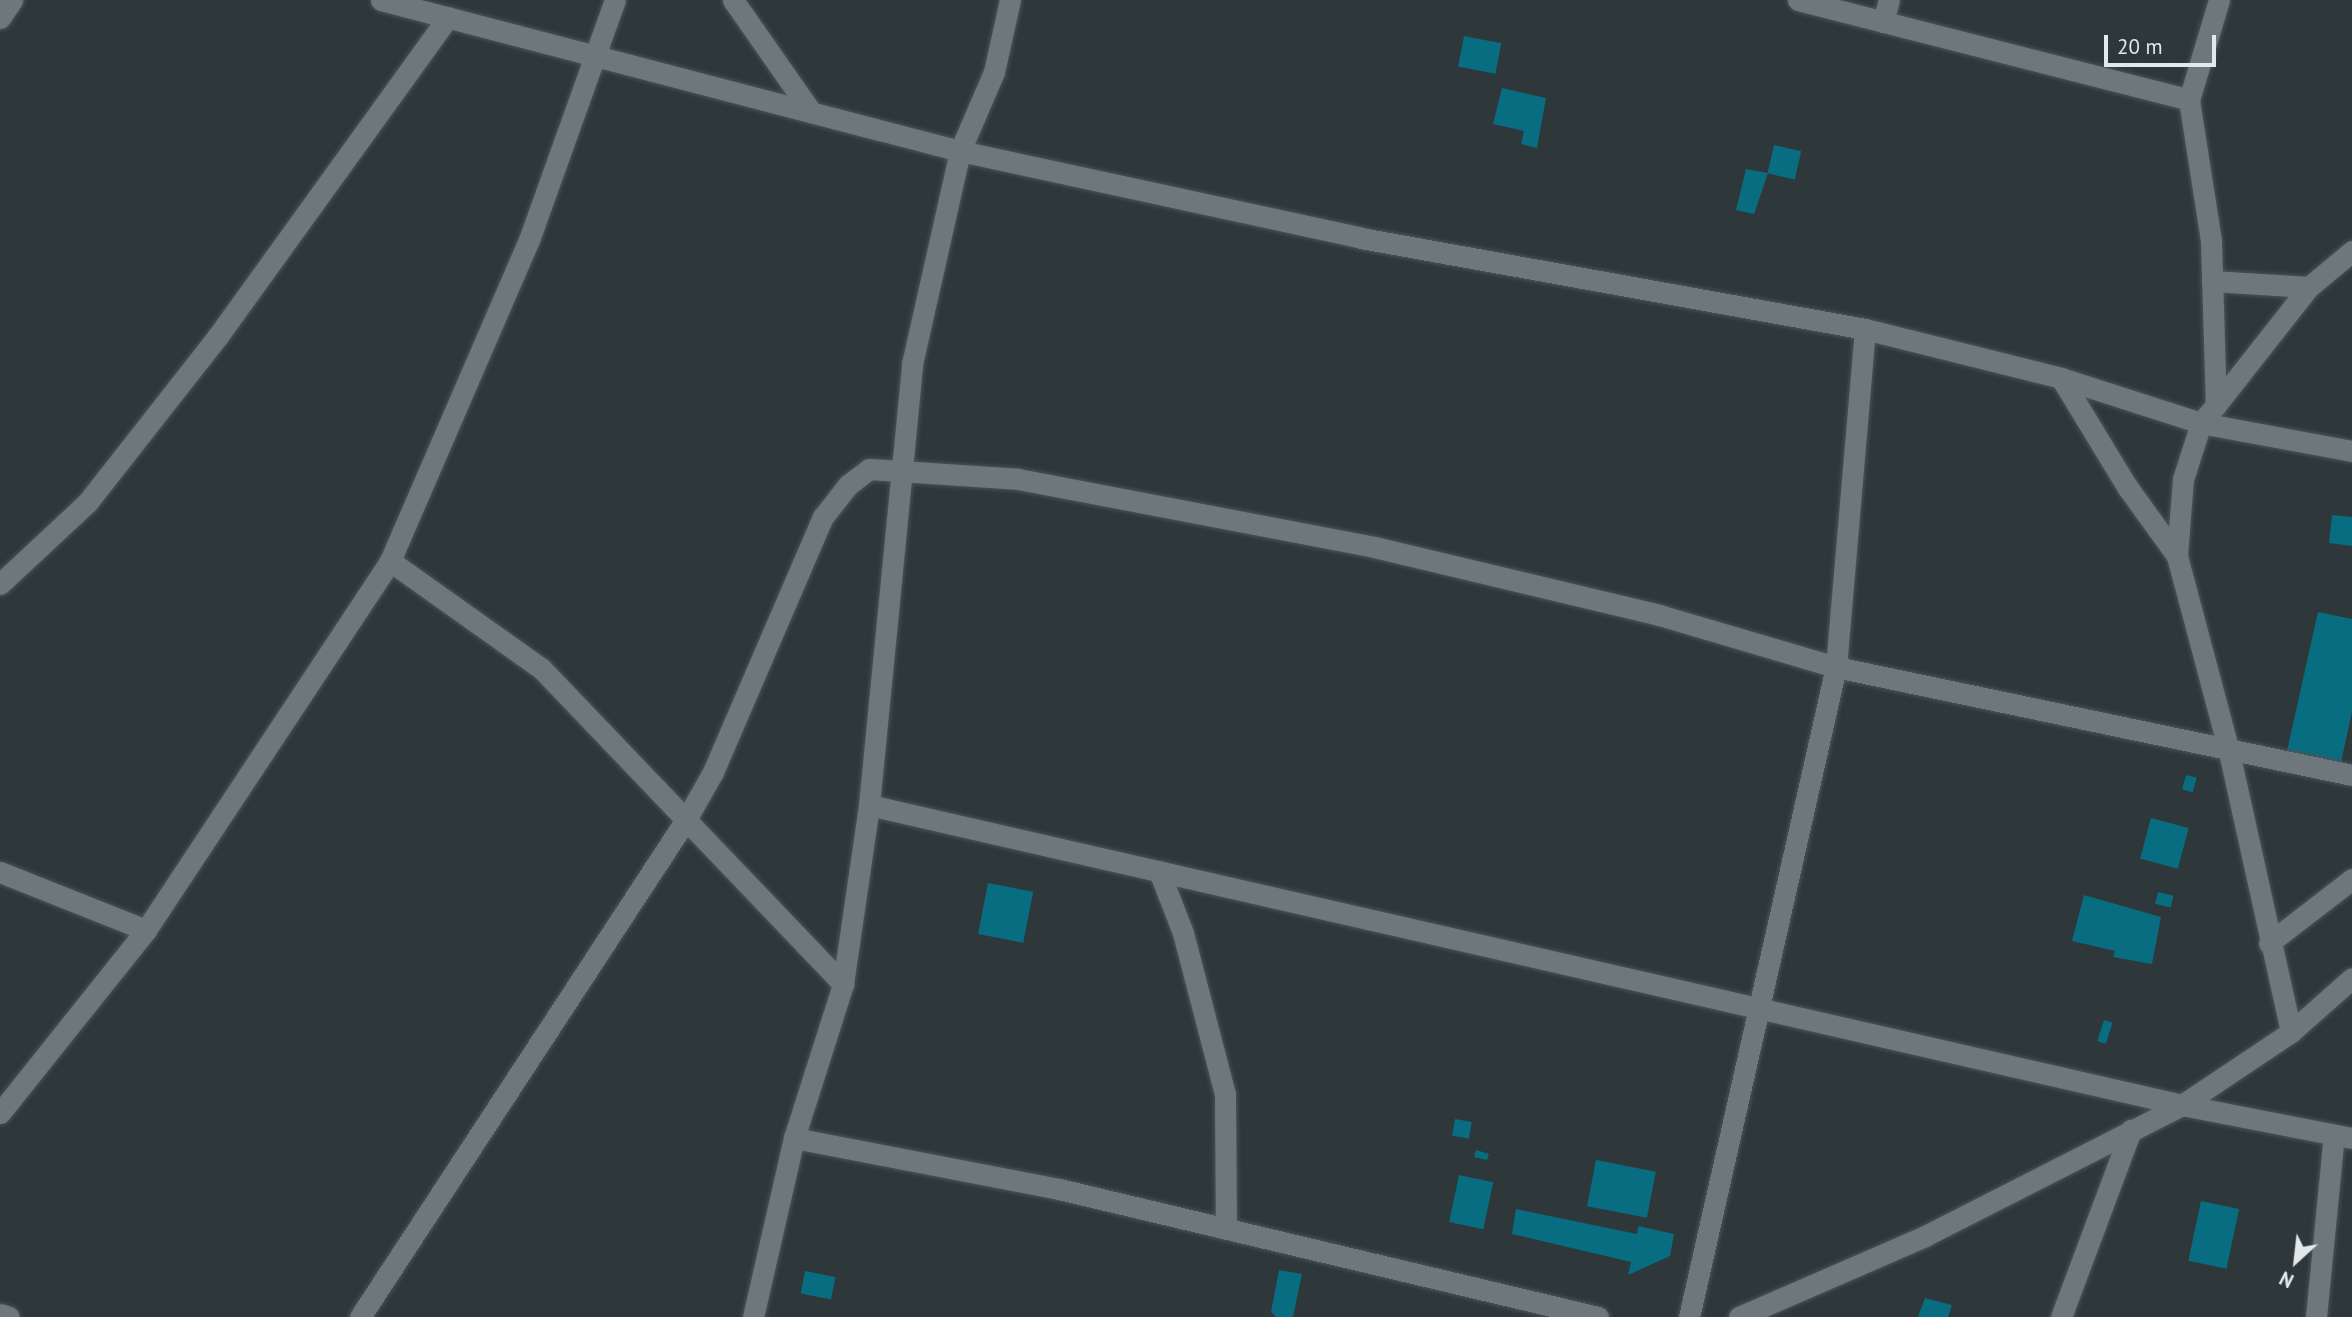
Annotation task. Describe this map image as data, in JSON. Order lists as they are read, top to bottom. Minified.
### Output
{"scale_bar":"20 m","north":"bottom left"}
